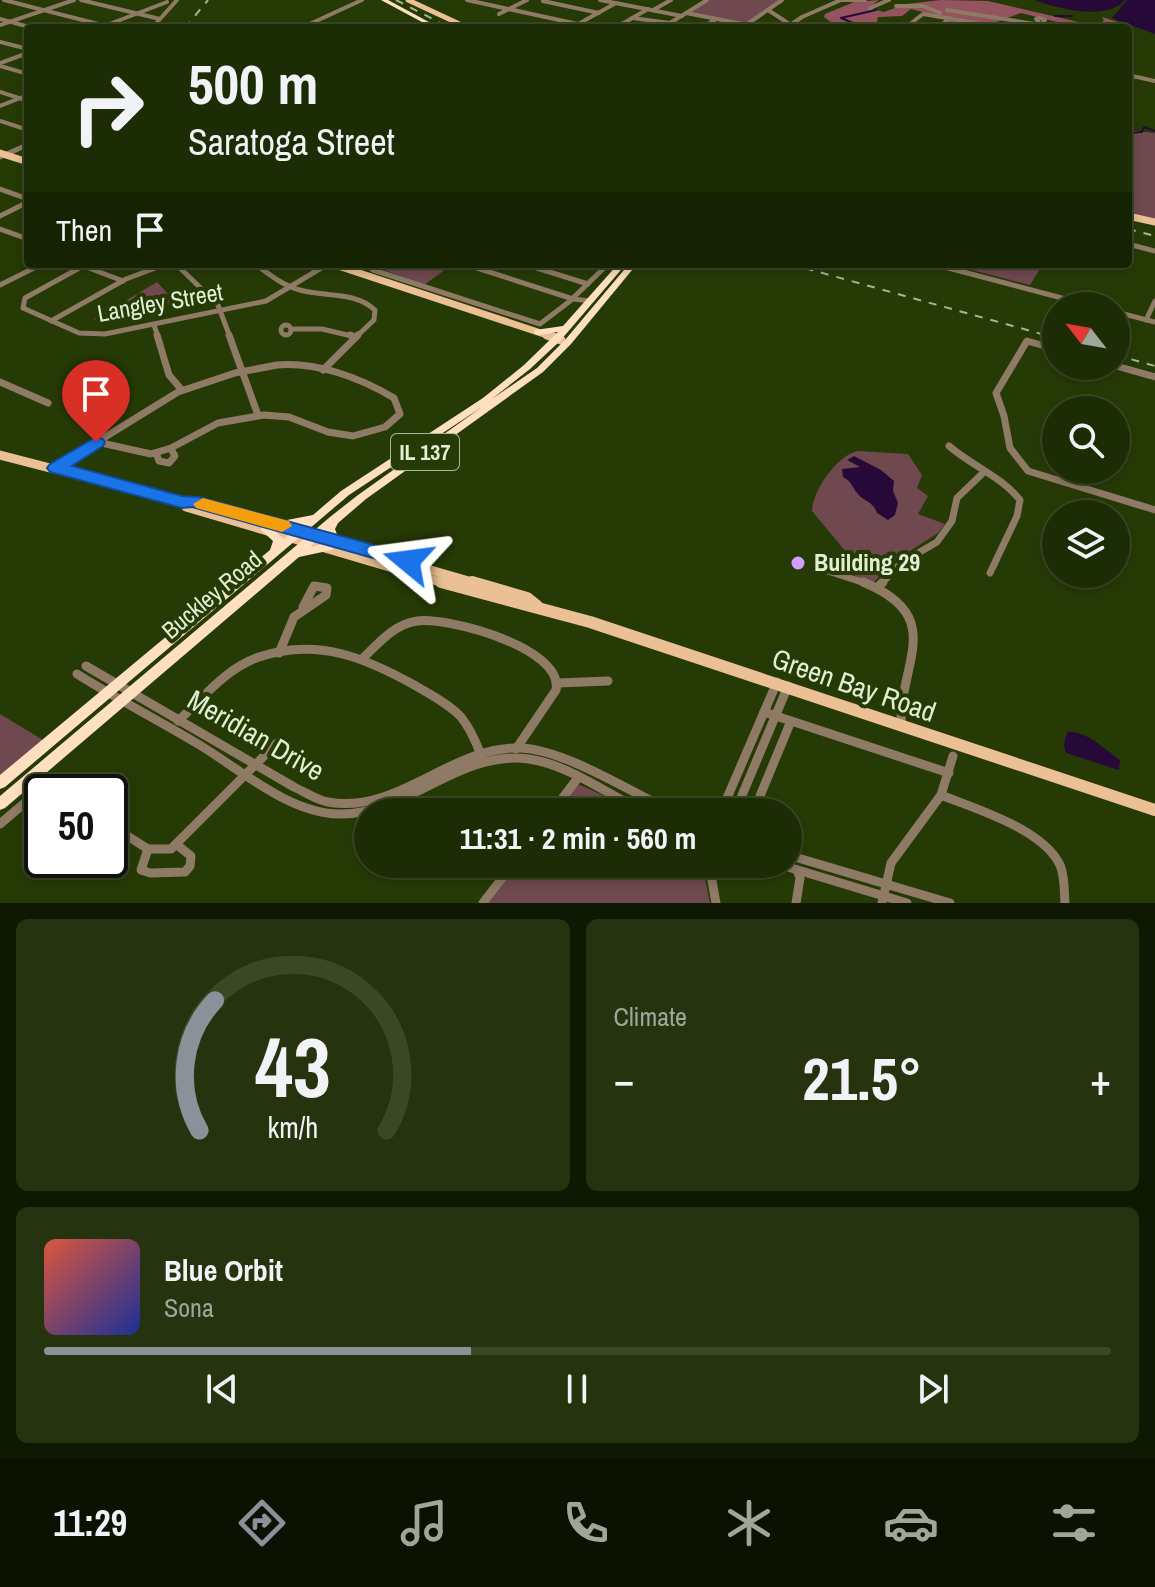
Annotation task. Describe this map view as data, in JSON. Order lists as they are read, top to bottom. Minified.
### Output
{"streets":{"highway":["IL 137","Buckley Road"],"main road":["Green Bay Road"],"street":["Langley Street","Meridian Drive"]},"crossings":[["Buckley Road","Green Bay Road"],["Buckley Road","Meridian Drive"]],"places":["Building 29"],"north":"top left","page":{"turn":["500 m","Saratoga Street"],"then":"Then","limit":"50","trip":"11:31 · 2 min · 560 m","tile":"Climate","heat":["−","21.5°","+"],"song":["Blue Orbit","Sona"],"tabs":"11:29","gauge":["43","km/h"]}}
